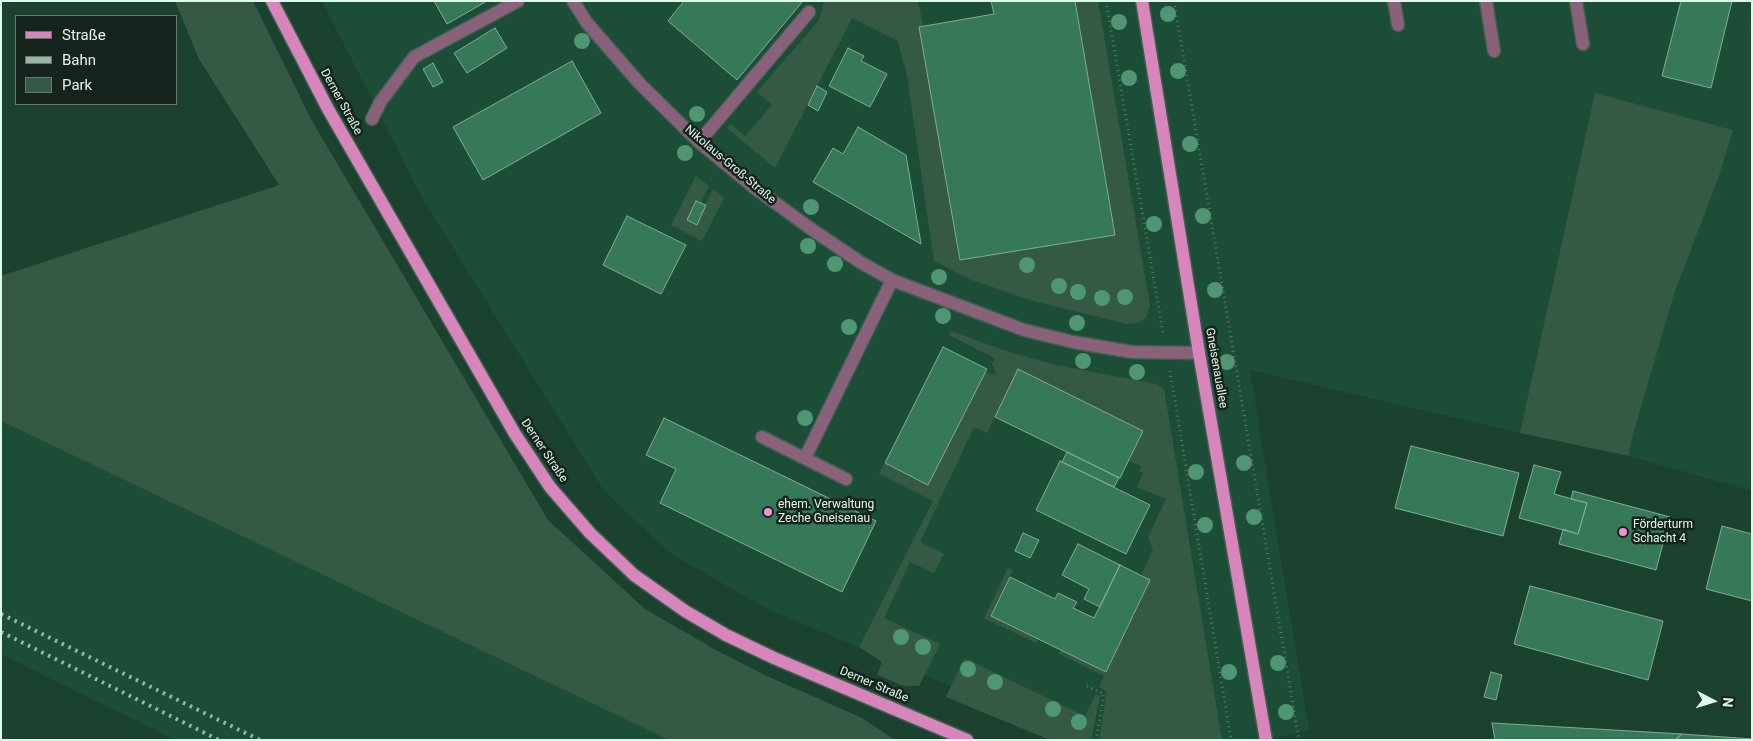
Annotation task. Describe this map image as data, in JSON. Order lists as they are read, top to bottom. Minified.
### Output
{"streets":{"main road":["Derner Straße","Gneisenauallee"],"street":["Nikolaus-Groß-Straße"]},"crossings":[["Nikolaus-Groß-Straße","Gneisenauallee"]],"places":["ehem. Verwaltung Zeche Gneisenau","Förderturm Schacht 4"],"legend":["Straße","Bahn","Park"],"north":"right"}
